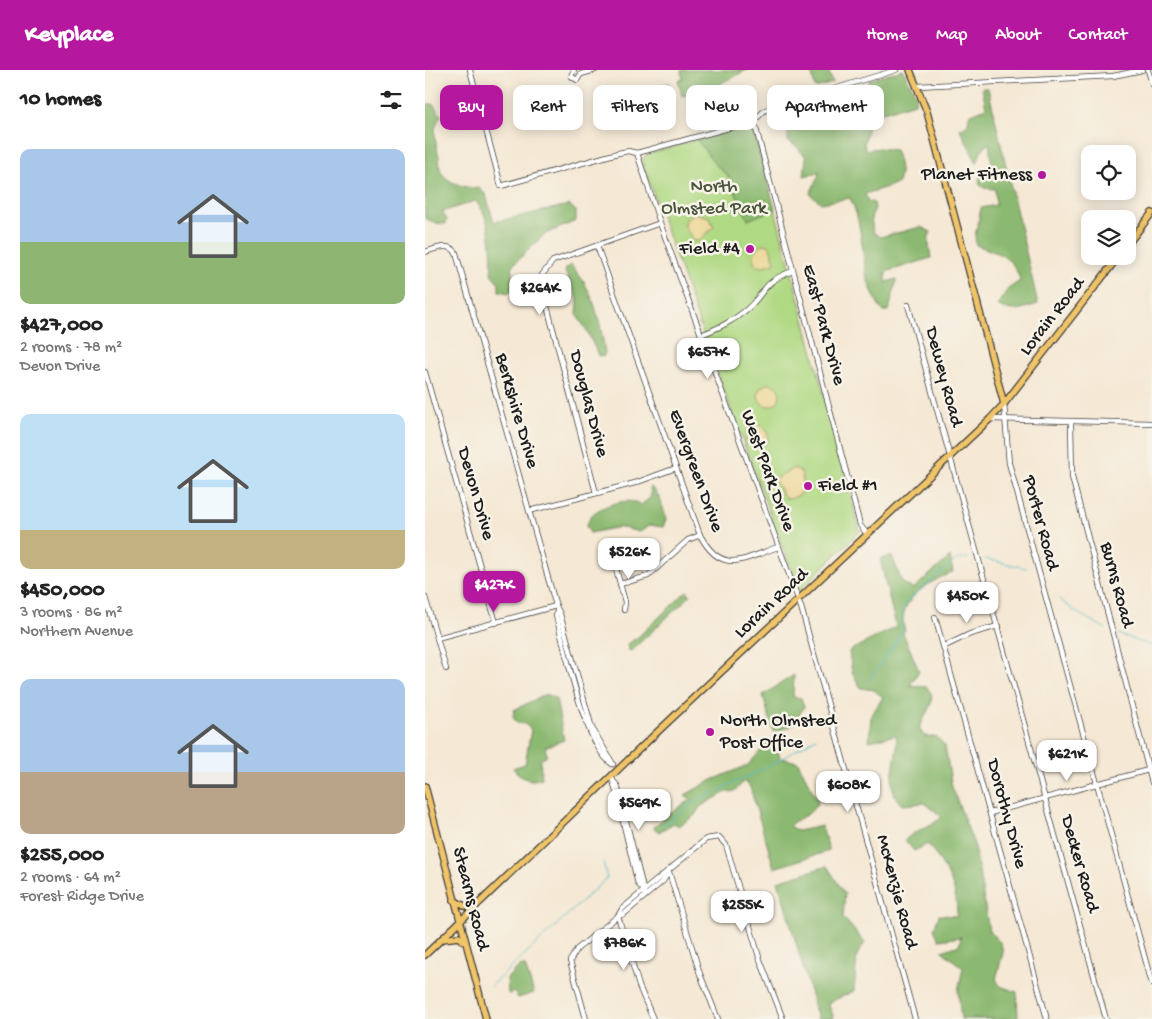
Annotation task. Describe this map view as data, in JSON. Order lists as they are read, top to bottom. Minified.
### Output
{"streets":{"main road":["Lorain Road","Porter Road","Stearns Road"],"street":["East Park Drive","Dewey Road","Douglas Drive","Berkshire Drive","Evergreen Drive","West Park Drive","Devon Drive","Burns Road","Dorothy Drive","Decker Road","McKenzie Road"]},"crossings":[["Lorain Road","East Park Drive"],["Lorain Road","Dewey Road"],["Lorain Road","Berkshire Drive"],["Lorain Road","West Park Drive"],["Lorain Road","Porter Road"],["Lorain Road","Decker Road"],["Lorain Road","McKenzie Road"],["Lorain Road","Stearns Road"],["Dewey Road","Decker Road"],["Douglas Drive","Evergreen Drive"],["Douglas Drive","West Park Drive"],["Evergreen Drive","West Park Drive"],["West Park Drive","McKenzie Road"]],"parks":["North Olmsted Park"],"places":["Planet Fitness","Field #4","Field #1","North Olmsted Post Office"],"page":{"header":"Keyplace","nav":["Home","Map","About","Contact"],"heading":"10 homes","chip":["Buy","Rent","Filters","New","Apartment"],"list":[{"name":"$427,000","note":"2 rooms · 78 m² · Devon Drive"},{"name":"$450,000","note":"3 rooms · 86 m² · Northern Avenue"},{"name":"$255,000","note":"2 rooms · 64 m² · Forest Ridge Drive"}],"price":["$264K","$657K","$526K","$427K","$450K","$621K","$608K","$569K","$255K","$786K"]}}
